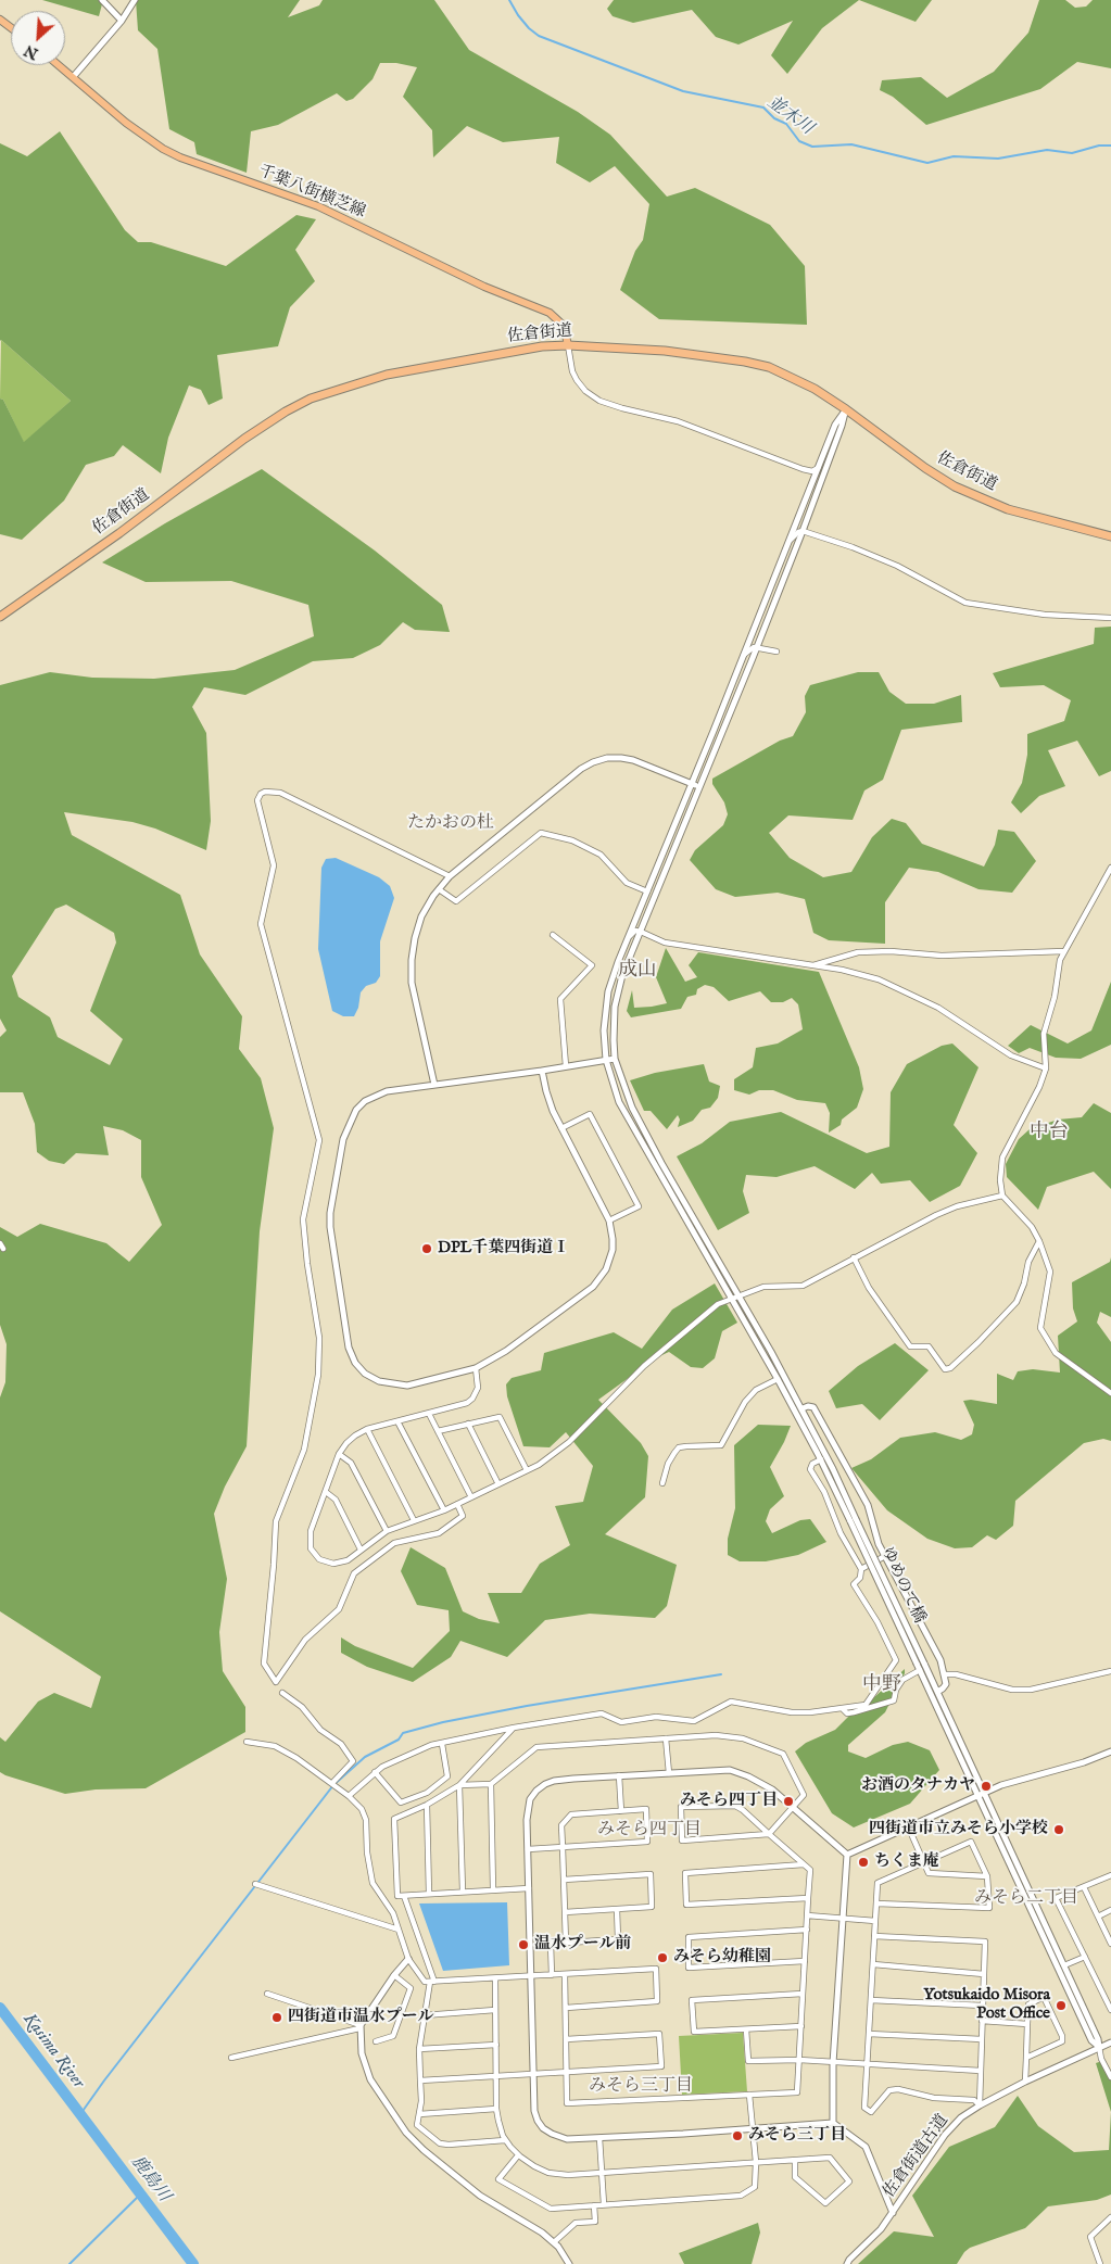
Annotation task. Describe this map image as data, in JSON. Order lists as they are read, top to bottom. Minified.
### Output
{"streets":{"highway":["佐倉街道"],"main road":["千葉八街横芝線"],"street":["ゆめのて橋","佐倉街道古道"]},"crossings":[["千葉八街横芝線","佐倉街道"],["ゆめのて橋","佐倉街道古道"]],"districts":["たかおの杜","成山","中台","中野","みそら四丁目","みそら二丁目","みそら三丁目"],"water":["並木川","Kasima River","鹿島川"],"places":["DPL千葉四街道Ⅰ","お酒のタナカヤ","みそら四丁目","四街道市立みそら小学校","ちくま庵","温水プール前","みそら幼稚園","Yotsukaido Misora Post Office","四街道市温水プール","みそら三丁目"],"north":"bottom left"}
